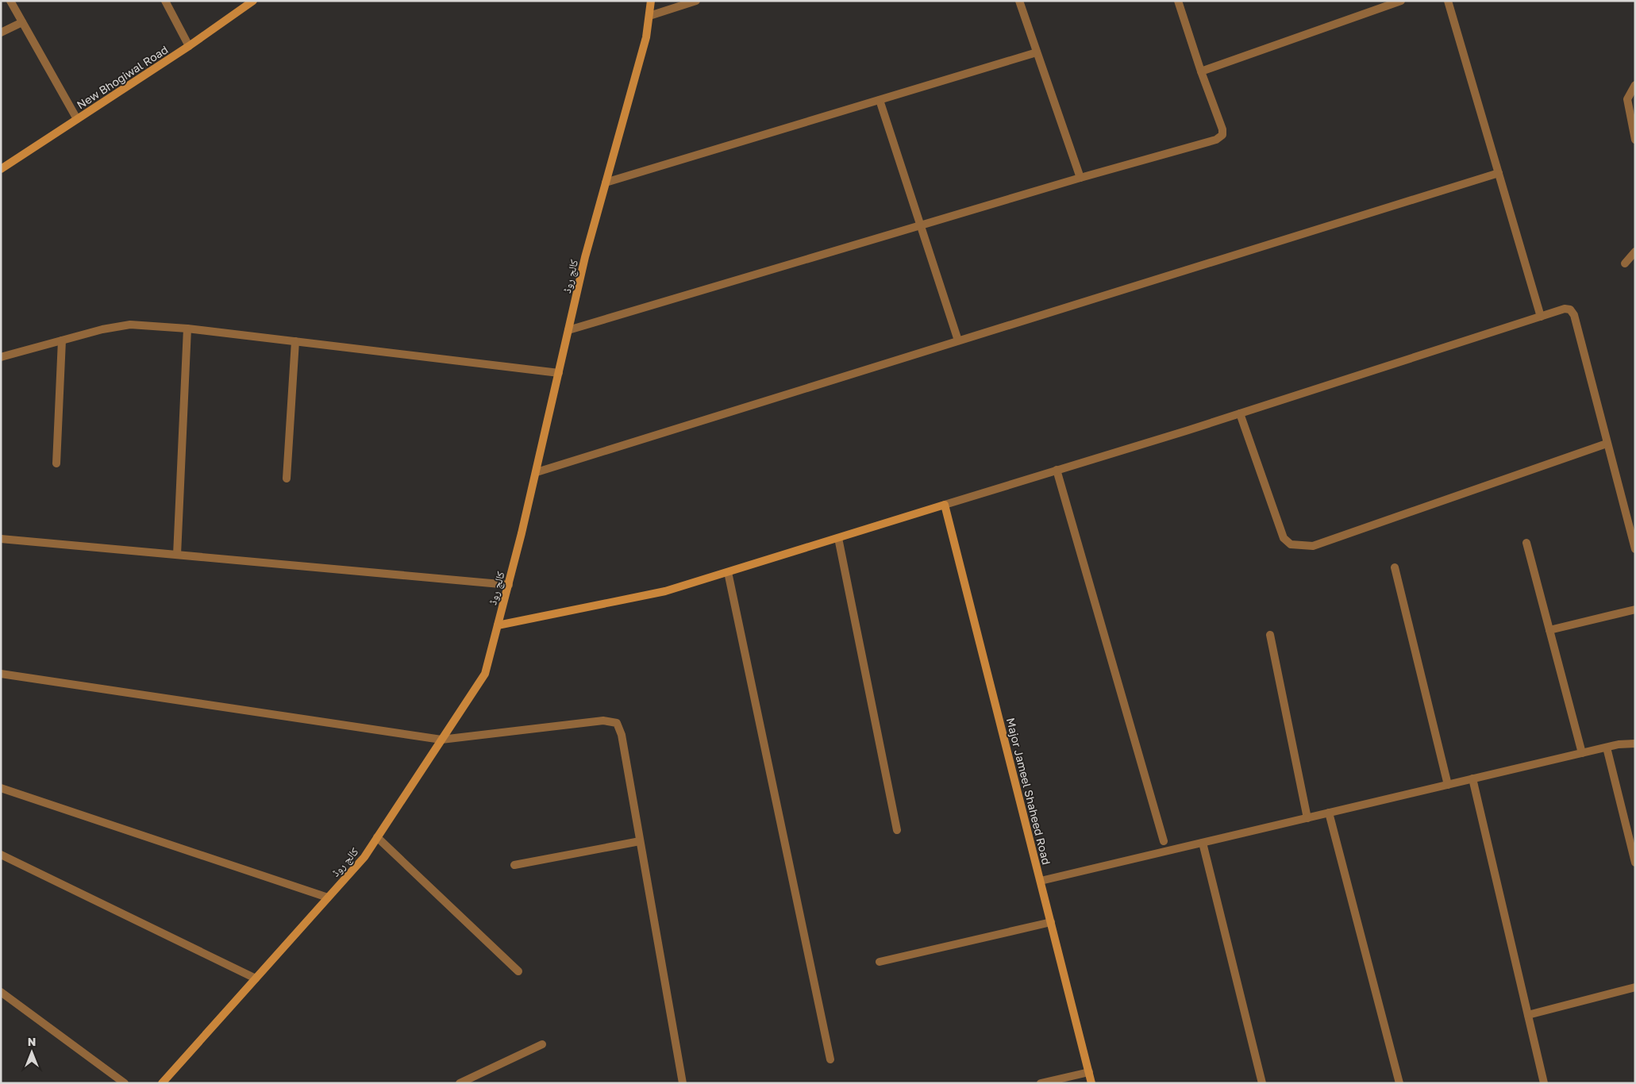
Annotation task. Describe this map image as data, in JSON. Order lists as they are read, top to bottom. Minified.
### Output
{"streets":{"street":["New Bhogiwal Road","کالج روڈ","Major Jameel Shaheed Road"]},"north":"top"}
